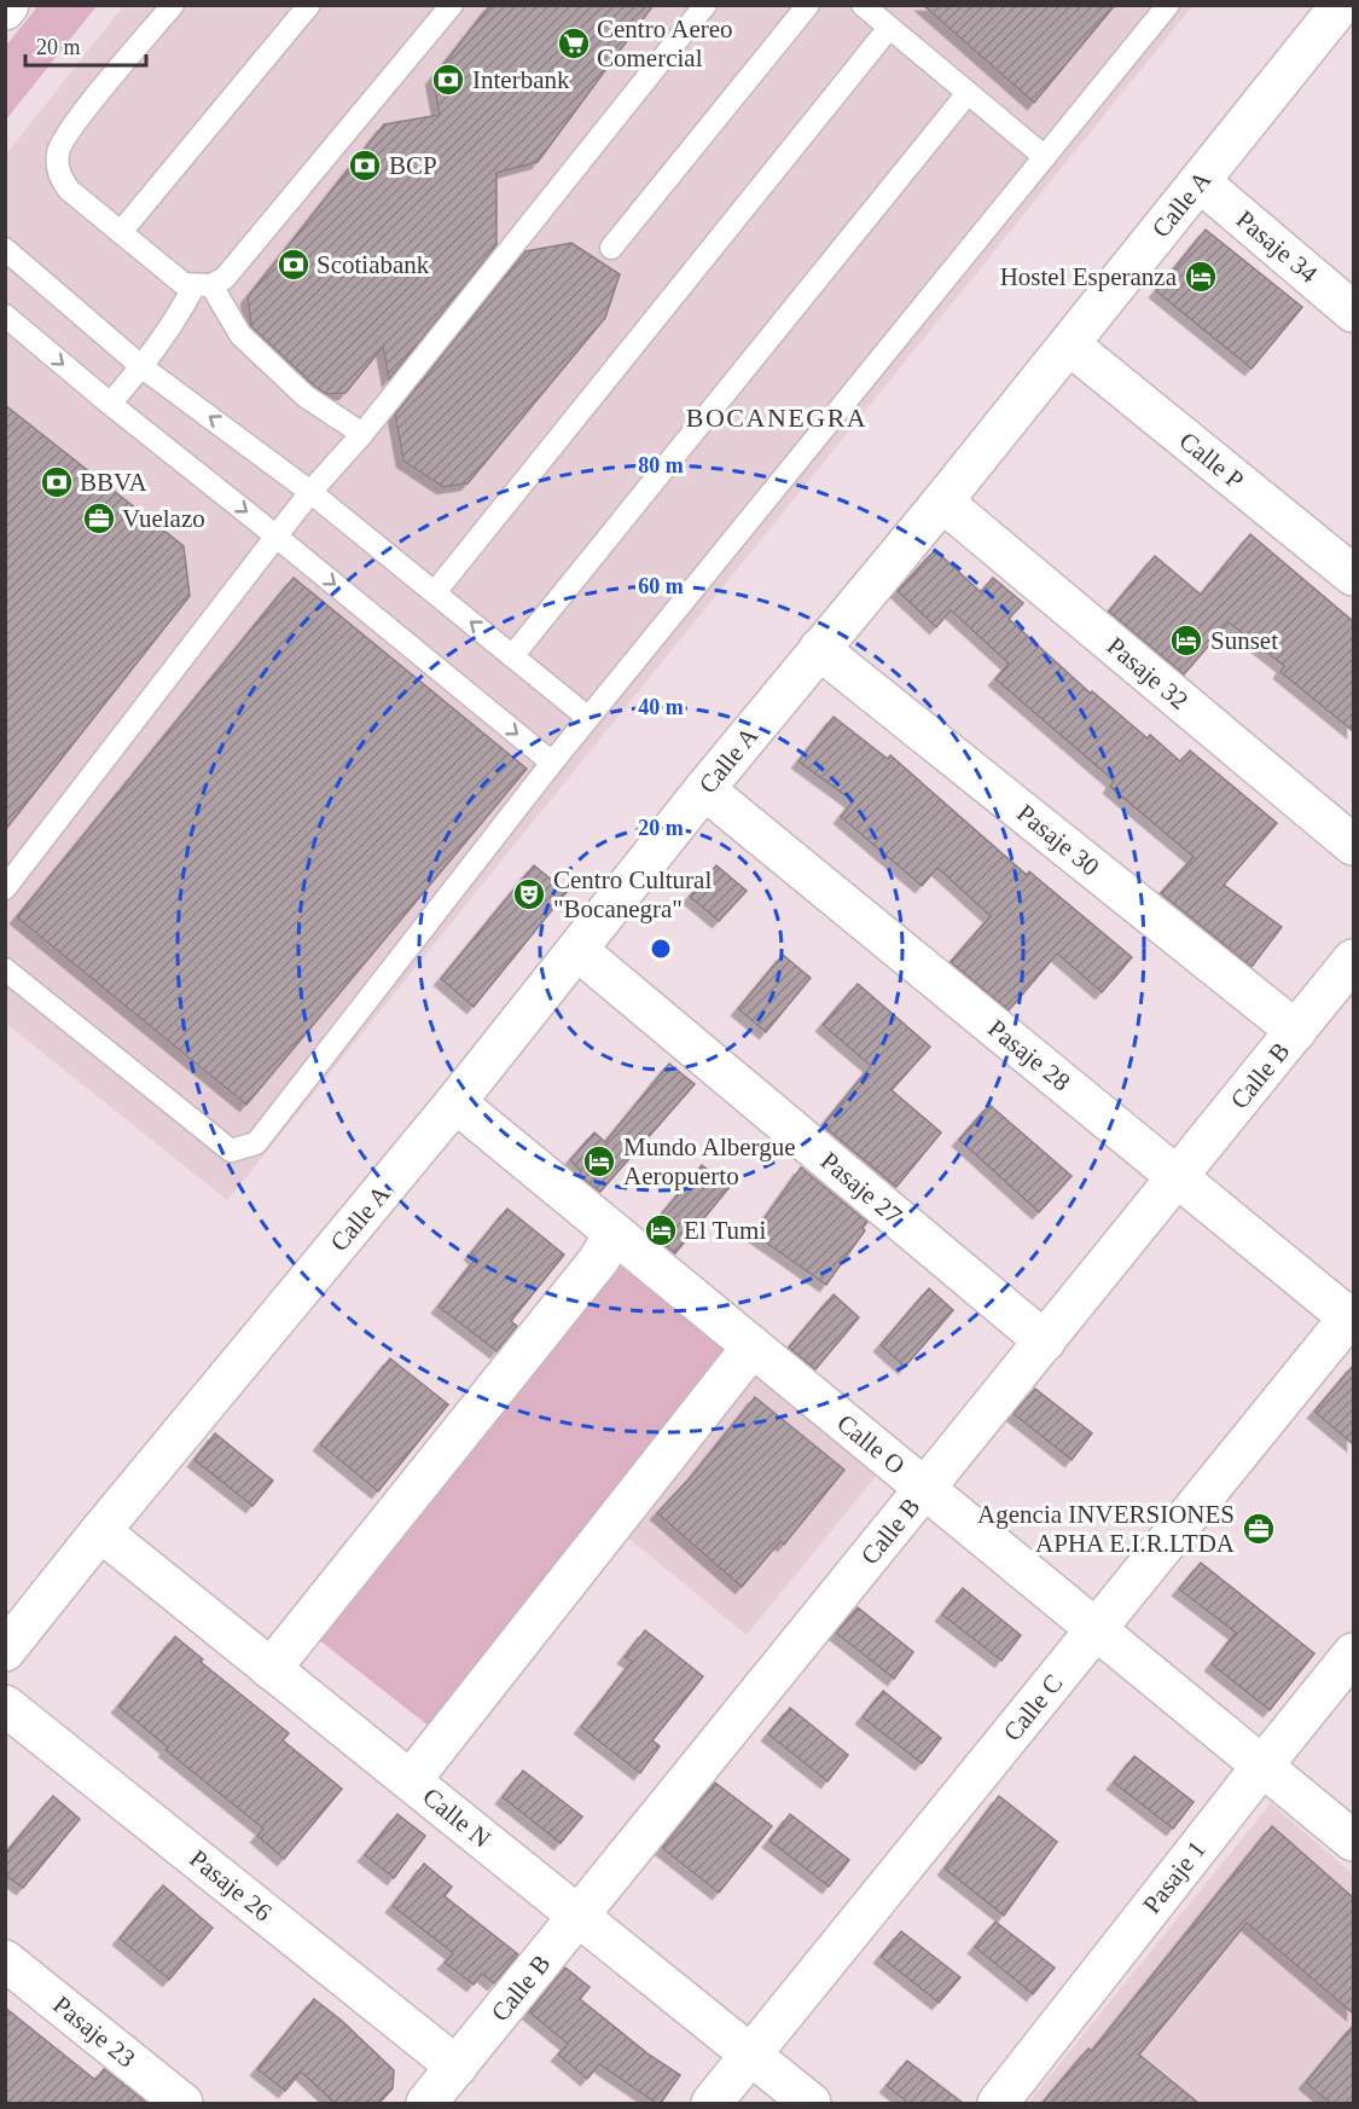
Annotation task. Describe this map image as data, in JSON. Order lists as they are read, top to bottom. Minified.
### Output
{"streets":{"street":["Calle A","Pasaje 34","Calle P","Pasaje 32","Pasaje 30","Pasaje 28","Calle B","Pasaje 27","Calle O","Calle C","Calle N","Pasaje 1","Pasaje 26","Pasaje 23"]},"crossings":[["Calle A","Pasaje 34"],["Calle A","Calle P"],["Calle A","Pasaje 32"],["Calle A","Pasaje 30"],["Calle A","Pasaje 28"],["Calle A","Pasaje 27"],["Calle A","Calle O"],["Calle A","Calle N"],["Pasaje 30","Calle B"],["Pasaje 28","Calle B"],["Pasaje 28","Calle C"],["Calle B","Pasaje 27"],["Calle B","Calle O"],["Calle B","Calle N"],["Calle B","Pasaje 26"],["Calle O","Calle C"],["Calle O","Pasaje 1"],["Calle C","Calle N"]],"districts":["BOCANEGRA"],"places":{"supermarket":["Centro Aereo Comercial"],"bank":["Interbank","BCP","Scotiabank","BBVA"],"hotel":["Hostel Esperanza","Sunset","Mundo Albergue Aeropuerto","El Tumi"],"office":["Vuelazo","Agencia INVERSIONES APHA E.I.R.LTDA"],"theatre":["Centro Cultural \"Bocanegra\""]},"scale_bar":"20 m","rings":["80 m","60 m","40 m","20 m"]}
